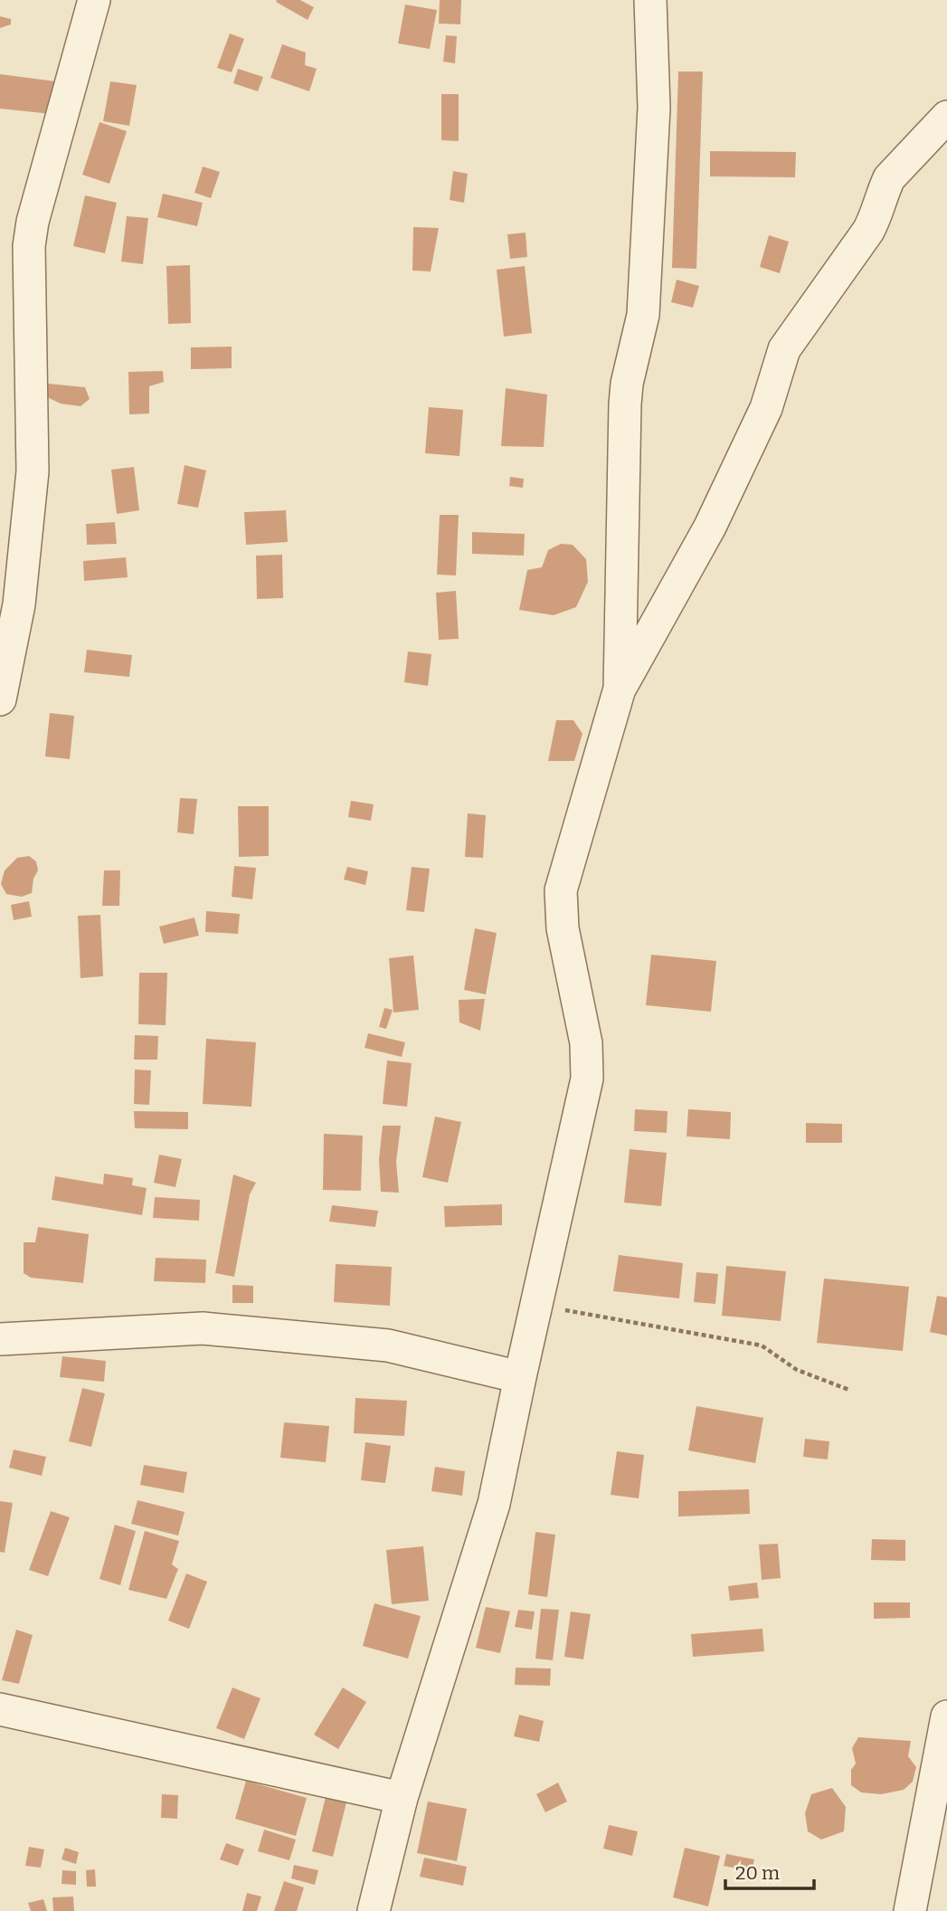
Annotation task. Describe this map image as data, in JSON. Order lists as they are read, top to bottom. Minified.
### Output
{"scale_bar":"20 m"}
